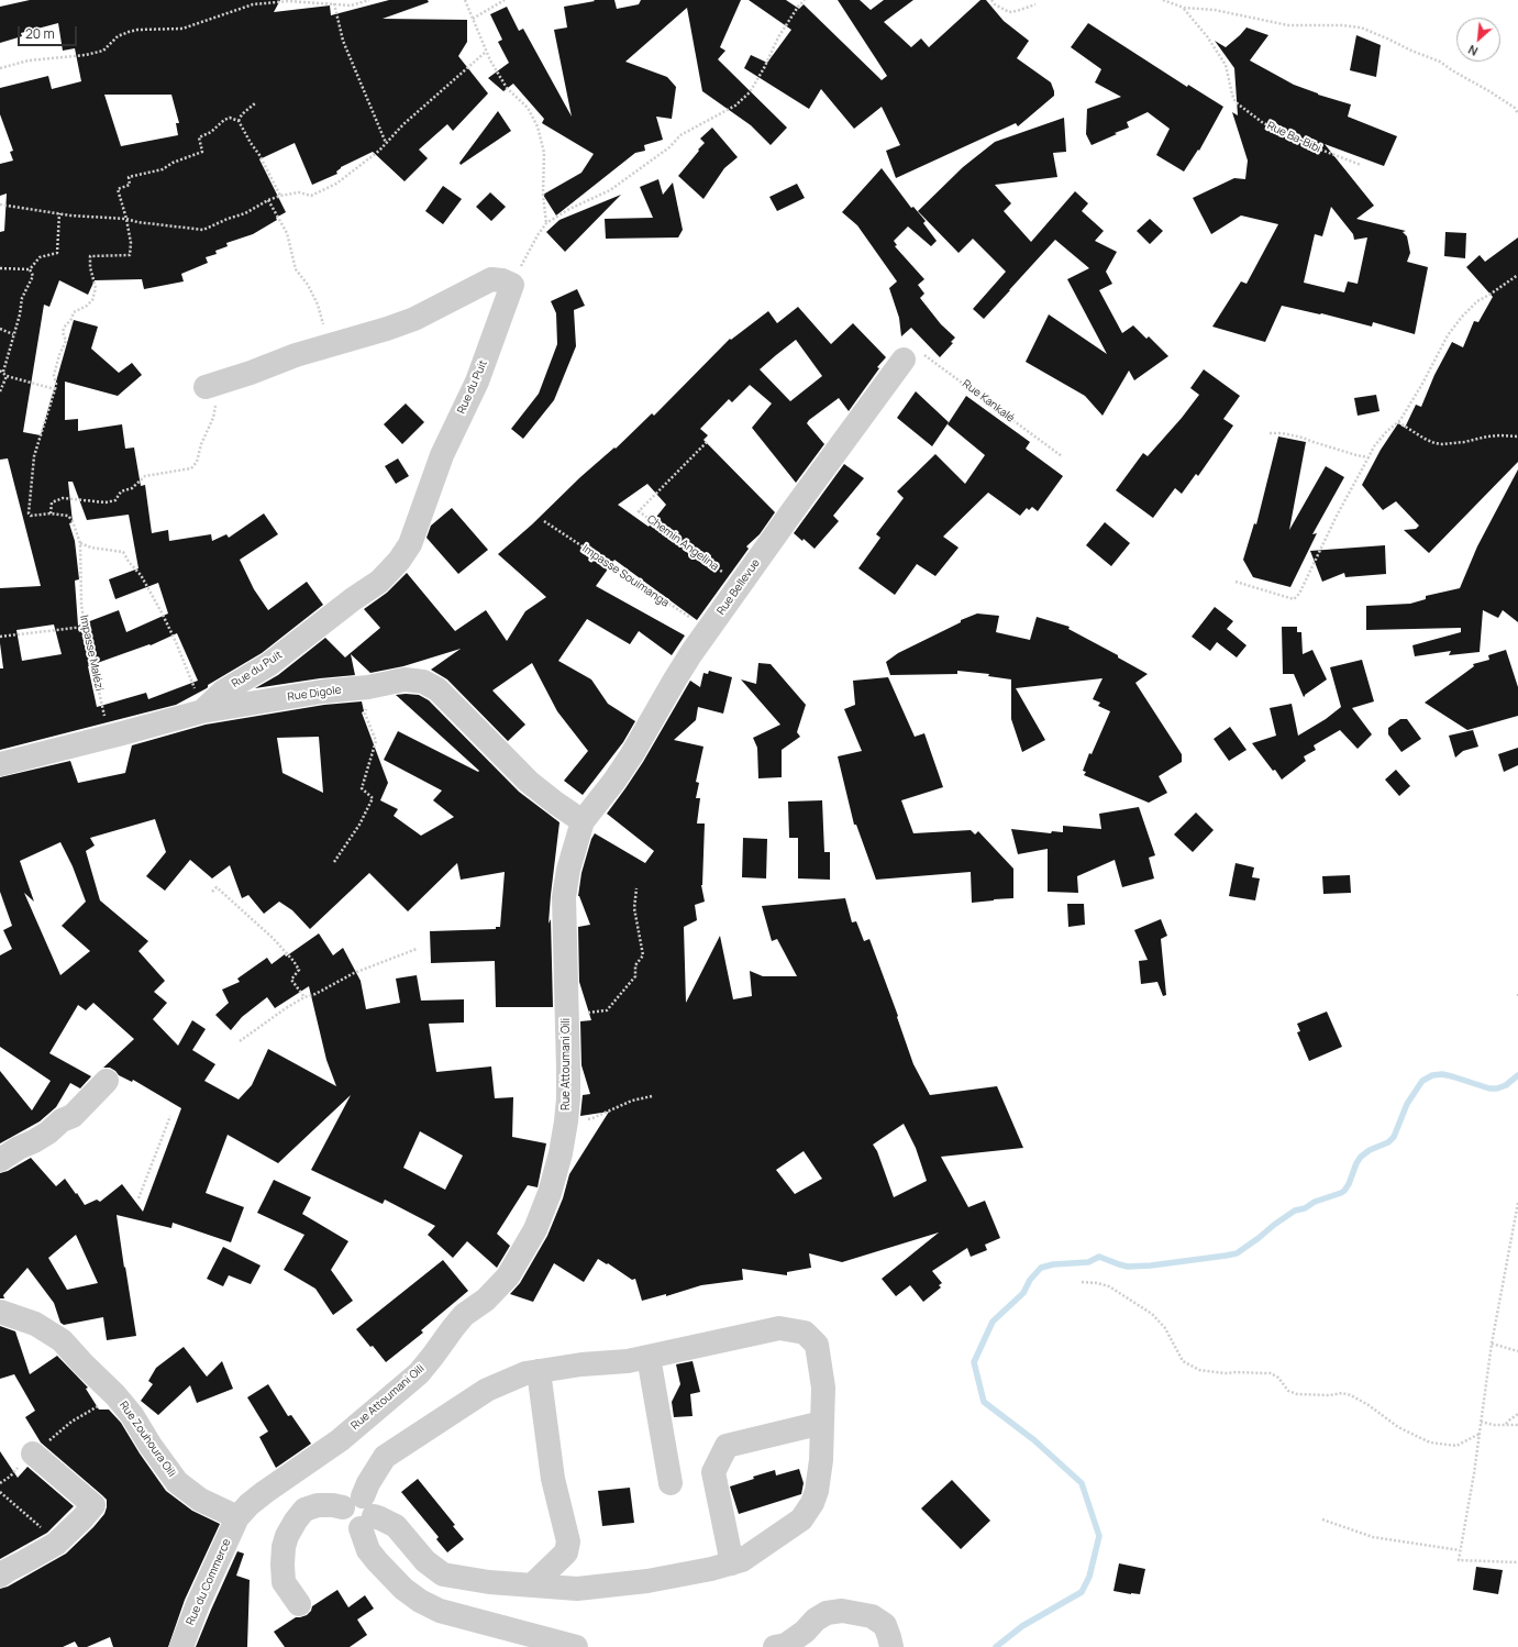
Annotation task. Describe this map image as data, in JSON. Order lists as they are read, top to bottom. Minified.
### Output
{"streets":{"street":["Rue du Puit","Rue Bellevue","Rue Digole","Rue Attoumani Oili","Rue Zouhoura Oili","Rue du Commerce"],"path":["Rue Ba-Bibi","Rue Kankalé","Chemin Angelina","Impasse Souimanga","Impasse Malézi"]},"crossings":[["Rue du Puit","Rue Digole"],["Rue Kankalé","Rue Bellevue"],["Chemin Angelina","Rue Bellevue"],["Impasse Souimanga","Rue Bellevue"],["Rue Bellevue","Rue Digole"],["Rue Bellevue","Rue Attoumani Oili"],["Impasse Malézi","Rue Digole"],["Rue Digole","Rue Attoumani Oili"],["Rue Attoumani Oili","Rue Zouhoura Oili"],["Rue Attoumani Oili","Rue du Commerce"],["Rue Zouhoura Oili","Rue du Commerce"]],"scale_bar":"20 m","north":"bottom left"}
